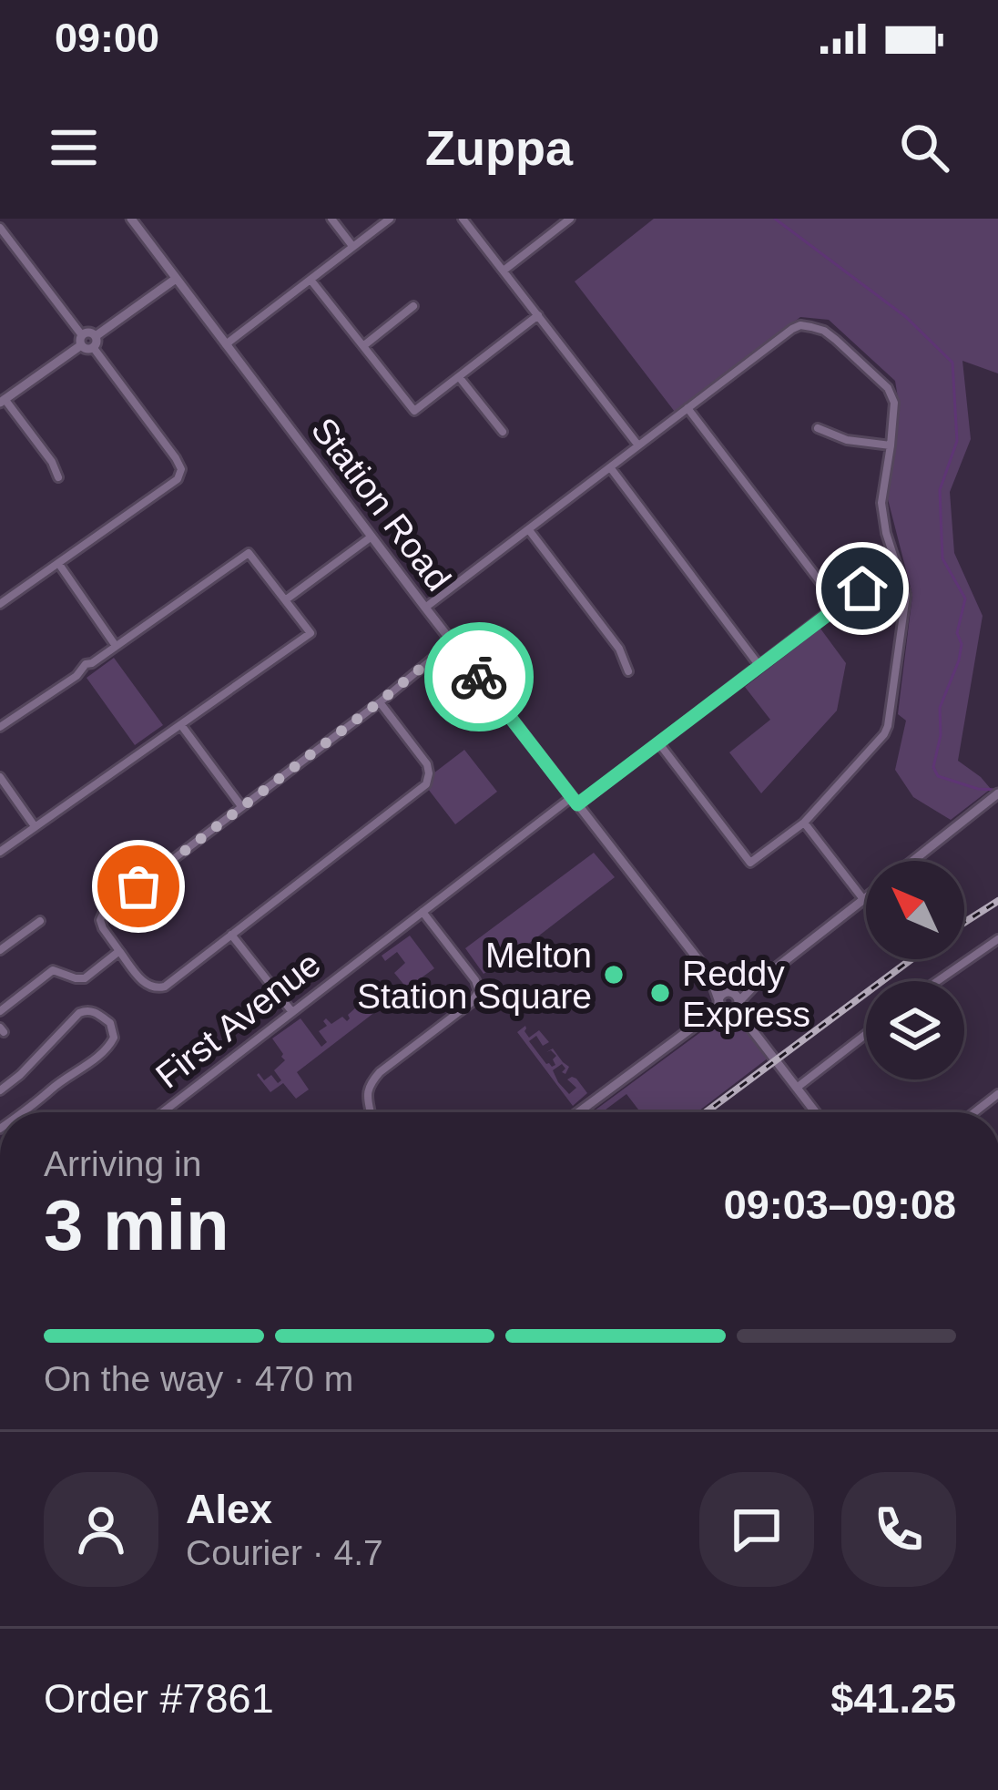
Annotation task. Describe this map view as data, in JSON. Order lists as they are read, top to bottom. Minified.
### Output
{"streets":{"street":["Station Road","First Avenue"]},"crossings":[["Station Road","First Avenue"]],"places":["Melton Station Square","Reddy Express"],"north":"top left","page":{"status":"09:00","header":"Zuppa","heading":["3 min","Arriving in","09:03–09:08"],"panel":["Alex","Courier · 4.7","Order #7861","$41.25"],"bar":"On the way · 470 m"}}
